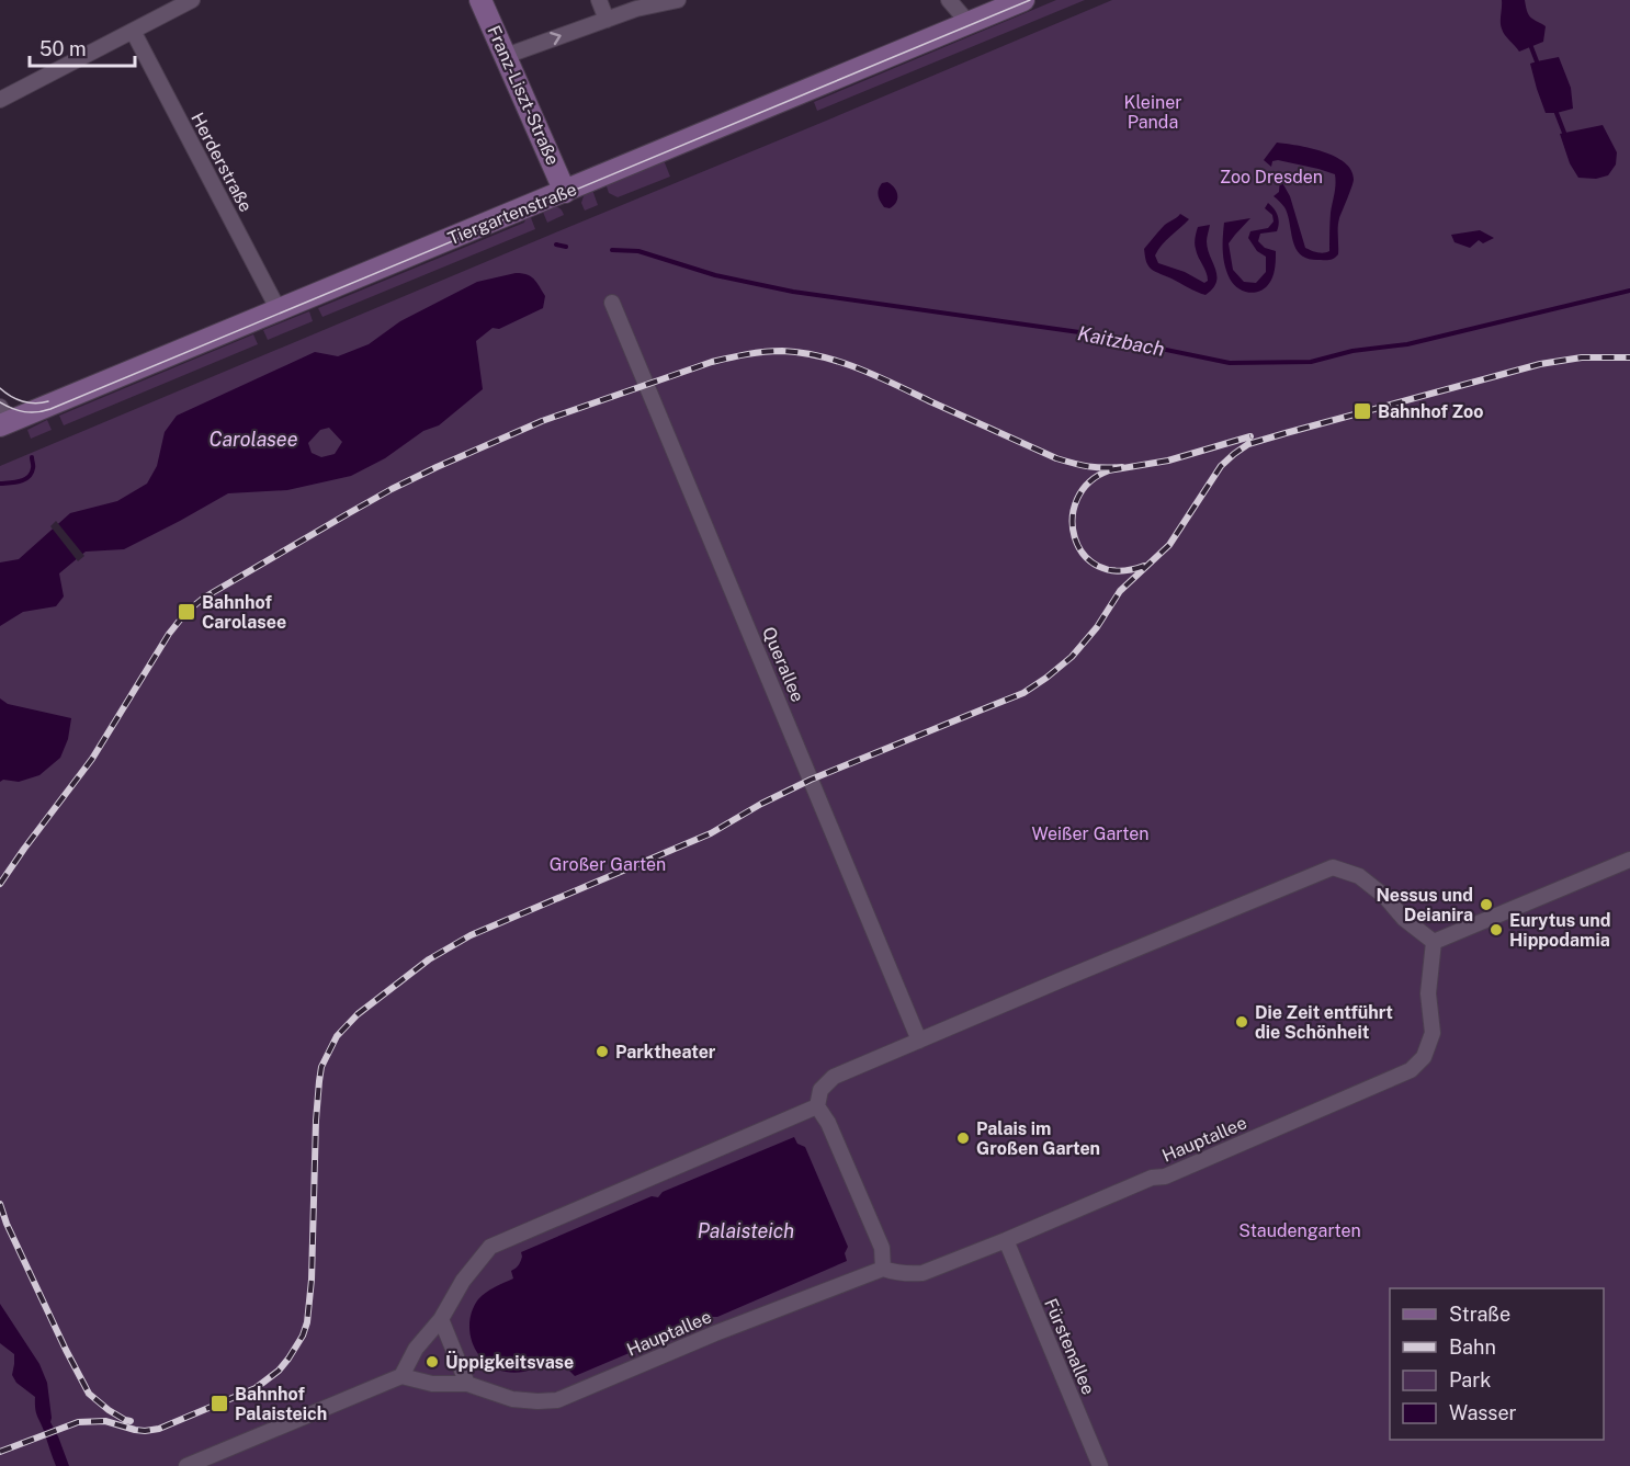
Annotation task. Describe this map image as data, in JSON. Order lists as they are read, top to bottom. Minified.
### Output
{"streets":{"main road":["Franz-Liszt-Straße","Tiergartenstraße"],"street":["Herderstraße","Querallee","Hauptallee","Fürstenallee"]},"crossings":[["Franz-Liszt-Straße","Tiergartenstraße"],["Herderstraße","Tiergartenstraße"],["Hauptallee","Fürstenallee"]],"water":["Kaitzbach","Carolasee","Palaisteich"],"parks":["Kleiner Panda","Zoo Dresden","Weißer Garten","Großer Garten","Staudengarten"],"places":{"transit":["Bahnhof Zoo","Bahnhof Carolasee","Bahnhof Palaisteich"],"other":["Nessus und Deianira","Eurytus und Hippodamia","Die Zeit entführt die Schönheit","Parktheater","Palais im Großen Garten","Üppigkeitsvase"]},"legend":["Straße","Bahn","Park","Wasser"],"scale_bar":"50 m"}
